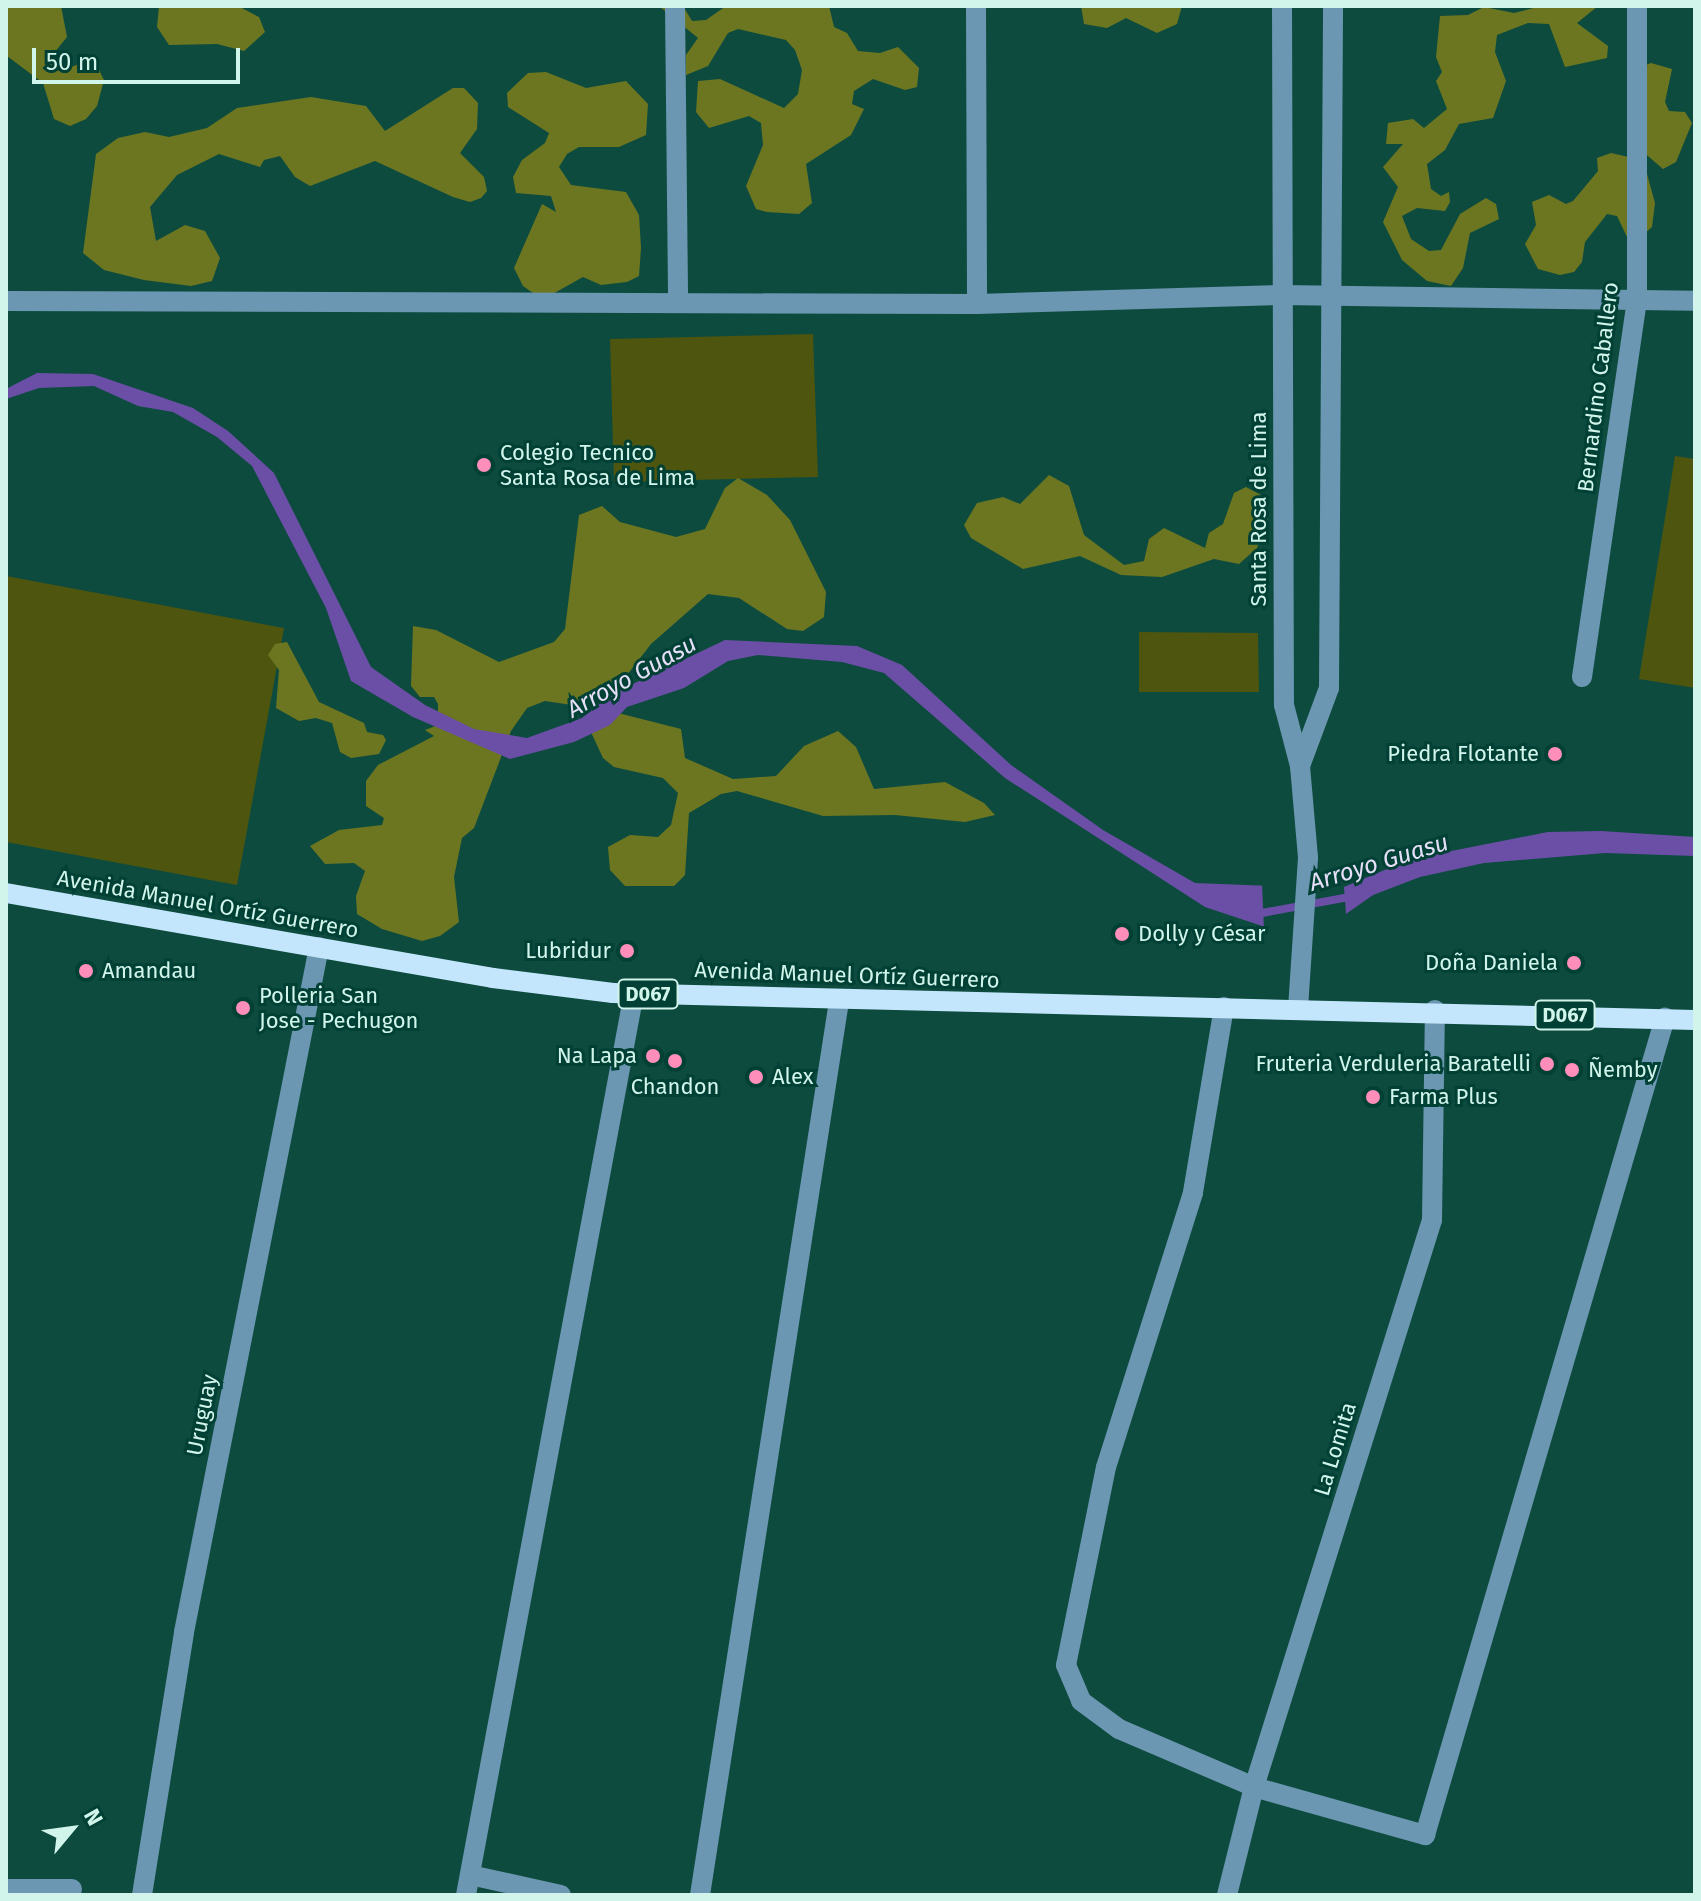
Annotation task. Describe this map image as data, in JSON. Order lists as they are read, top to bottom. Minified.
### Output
{"streets":{"main road":["Avenida Manuel Ortíz Guerrero","D067"],"street":["Bernardino Caballero","Santa Rosa de Lima","Uruguay","La Lomita"]},"crossings":[["Santa Rosa de Lima","Avenida Manuel Ortíz Guerrero"],["Avenida Manuel Ortíz Guerrero","Uruguay"],["Avenida Manuel Ortíz Guerrero","La Lomita"]],"water":["Arroyo Guasu"],"places":["Colegio Tecnico Santa Rosa de Lima","Piedra Flotante","Dolly y César","Lubridur","Doña Daniela","Amandau","Polleria San Jose - Pechugon","Na Lapa","Chandon","Fruteria Verduleria Baratelli","Ñemby","Alex","Farma Plus"],"scale_bar":"50 m","north":"top right"}
